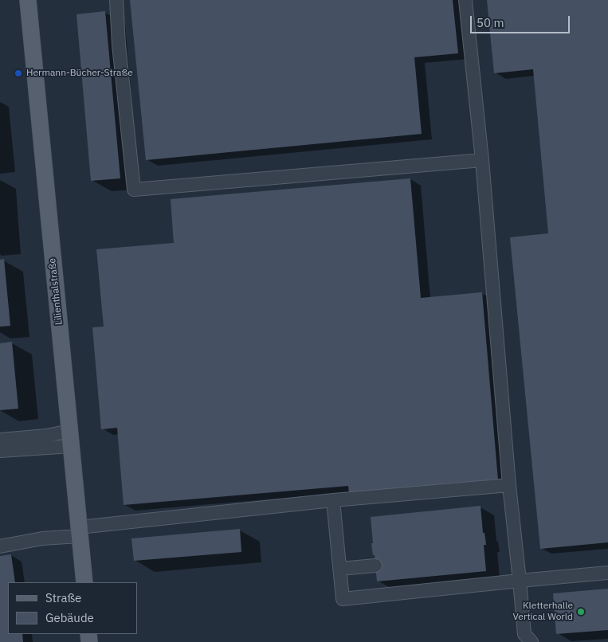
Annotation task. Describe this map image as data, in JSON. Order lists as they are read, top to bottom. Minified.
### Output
{"streets":{"main road":["Lilienthalstraße"]},"places":["Hermann-Bücher-Straße","Kletterhalle Vertical World"],"legend":["Straße","Gebäude"],"scale_bar":"50 m"}
